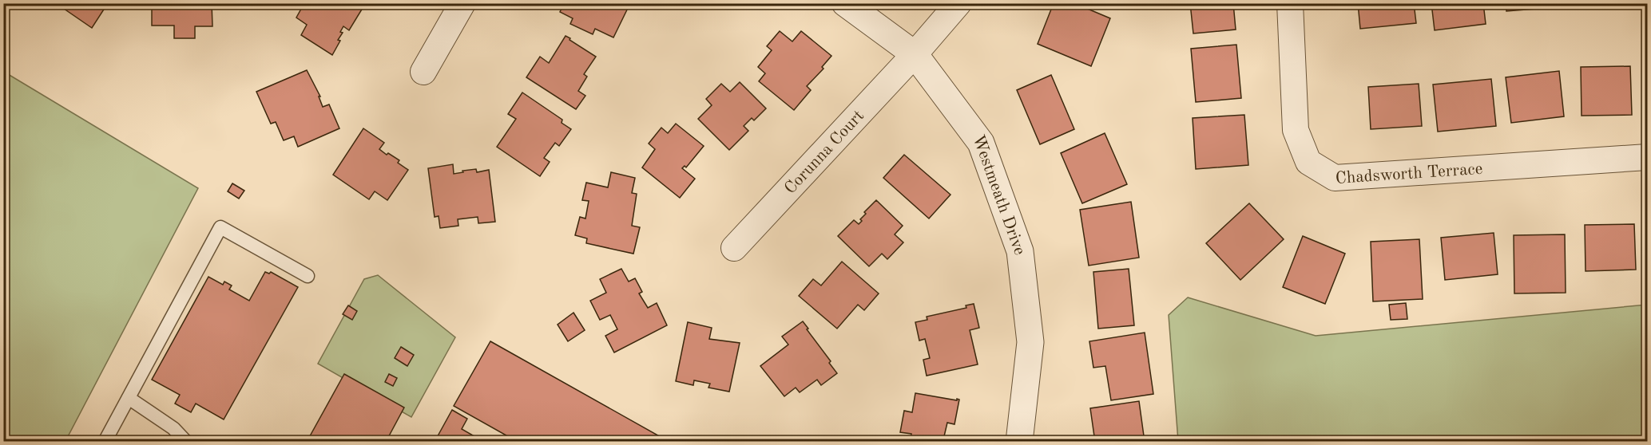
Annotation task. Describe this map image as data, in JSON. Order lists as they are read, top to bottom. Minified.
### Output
{"streets":{"street":["Corunna Court","Chadsworth Terrace","Westmeath Drive"]},"crossings":[["Corunna Court","Westmeath Drive"]]}
